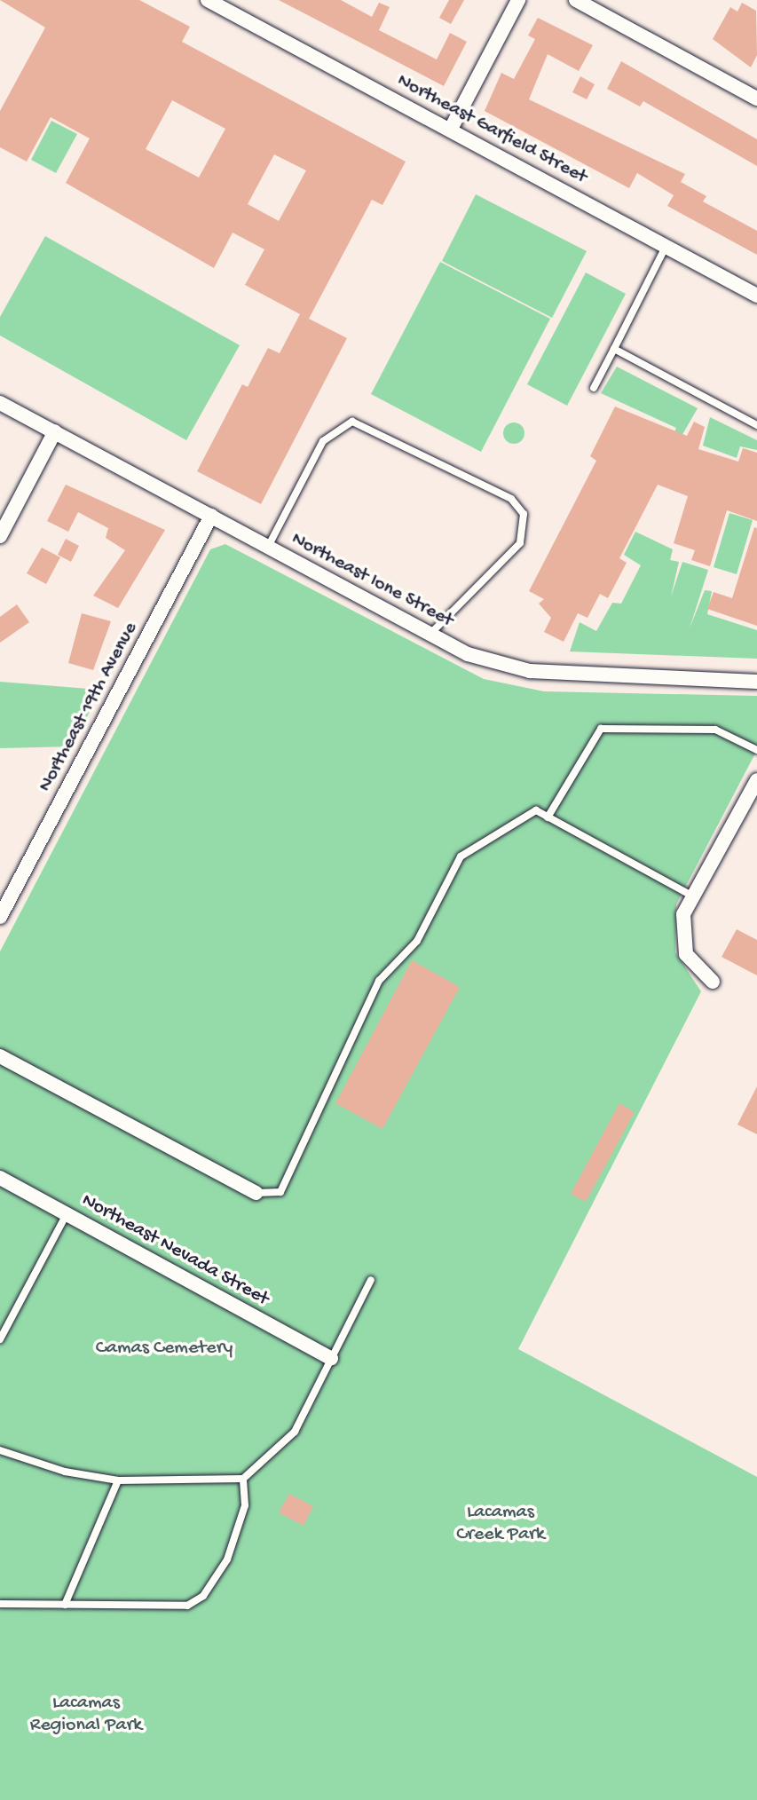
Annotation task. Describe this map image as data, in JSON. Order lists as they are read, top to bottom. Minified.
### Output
{"streets":{"street":["Northeast Garfield Street","Northeast Ione Street","Northeast 19th Avenue","Northeast Nevada Street"]},"crossings":[["Northeast Ione Street","Northeast 19th Avenue"]],"parks":["Camas Cemetery","Lacamas Creek Park","Lacamas Regional Park"]}
